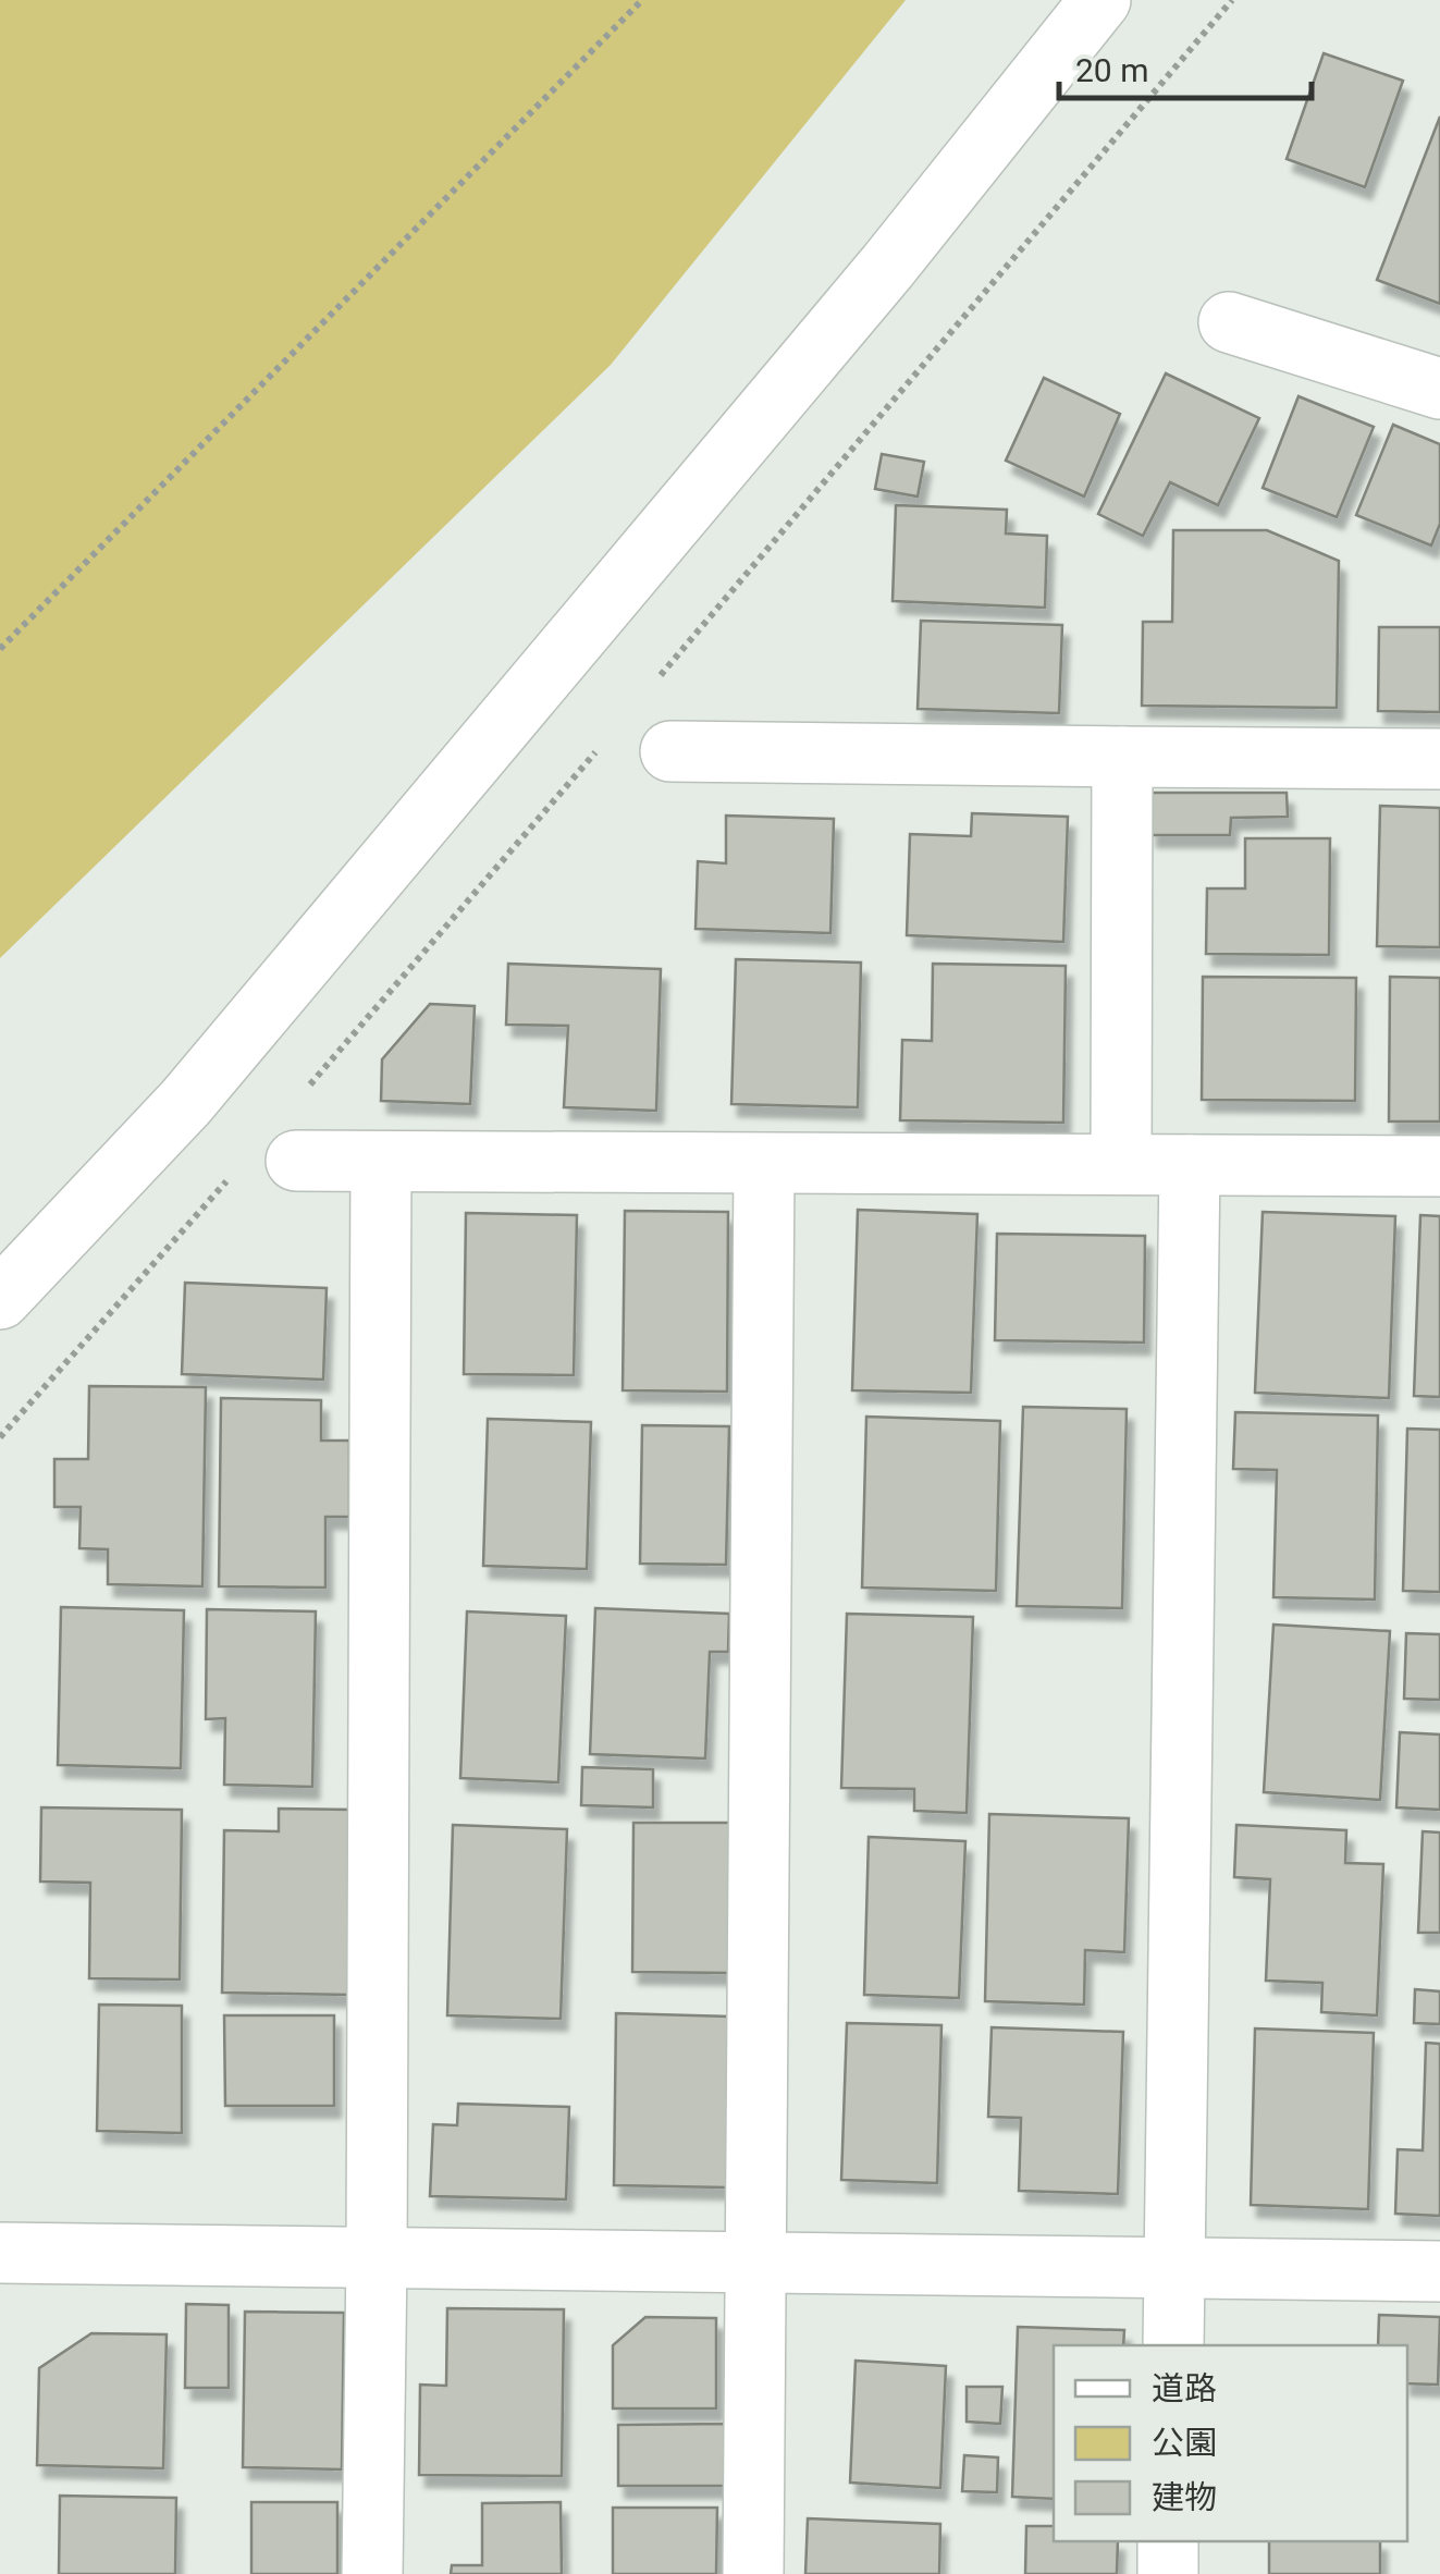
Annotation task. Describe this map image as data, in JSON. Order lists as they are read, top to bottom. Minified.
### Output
{"legend":["道路","公園","建物"],"scale_bar":"20 m"}
